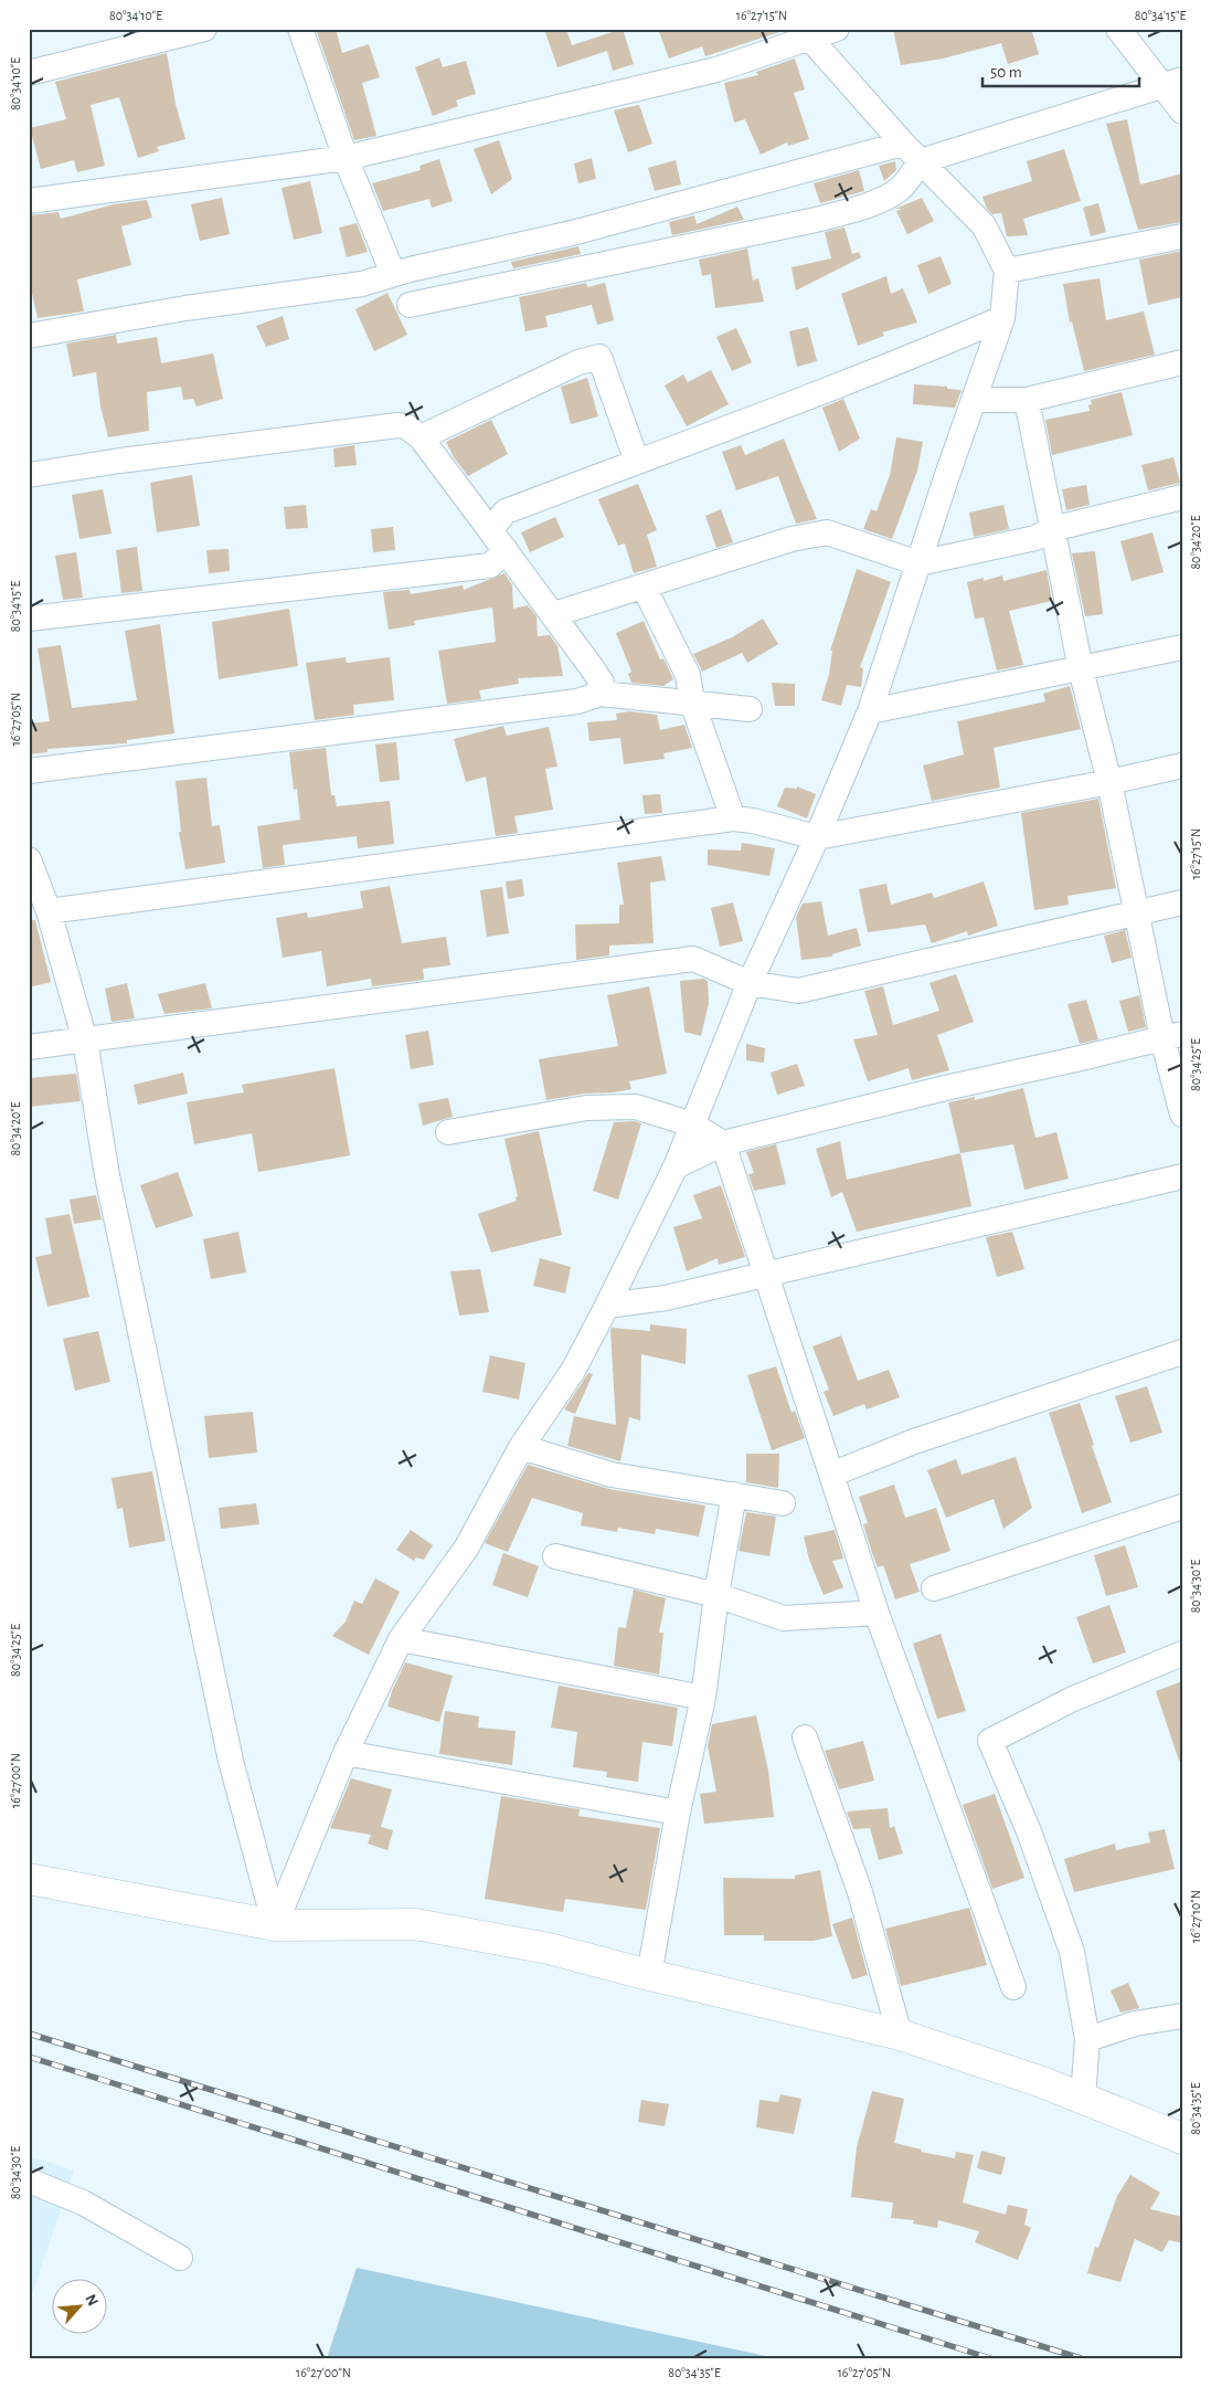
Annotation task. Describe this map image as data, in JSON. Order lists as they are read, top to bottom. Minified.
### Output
{"scale_bar":"50 m","north":"top right","coordinates":["80°34'10\"E","16°27'15\"N","80°34'15\"E","80°34'20\"E","16°27'05\"N","80°34'25\"E","80°34'30\"E","16°27'00\"N","16°27'10\"N","80°34'35\"E"]}
